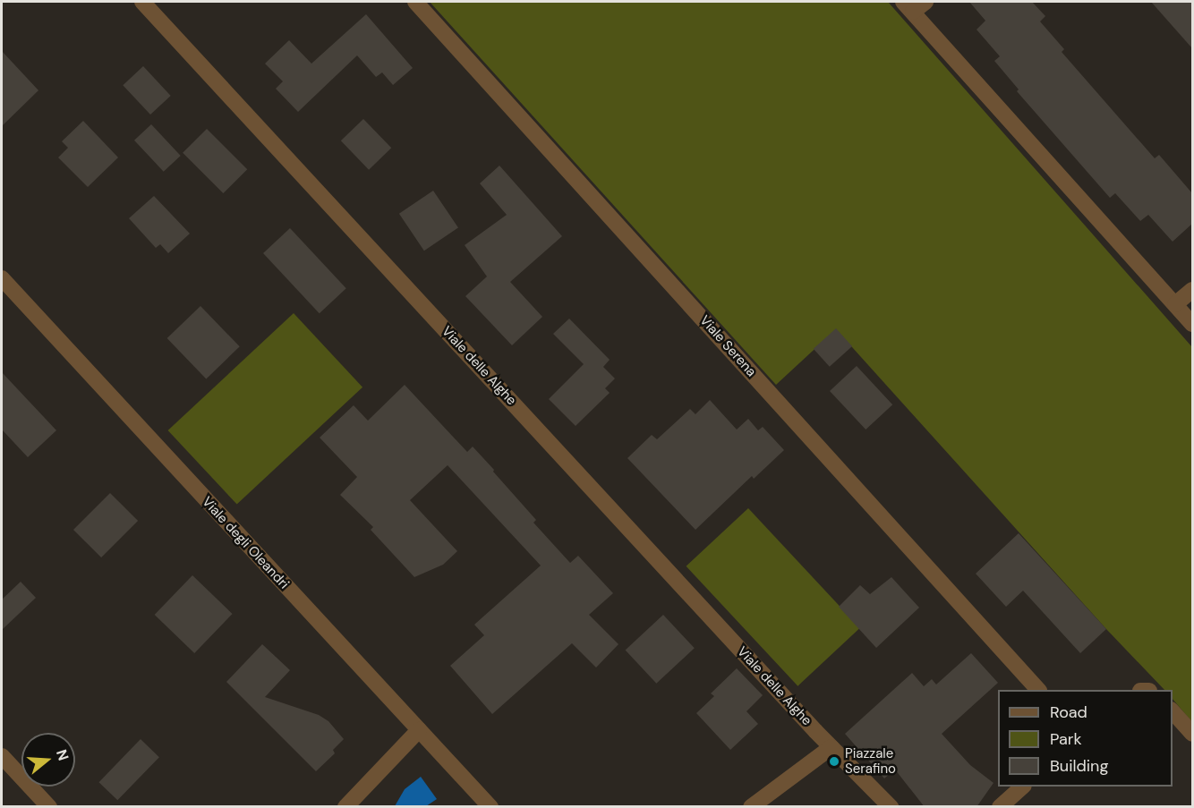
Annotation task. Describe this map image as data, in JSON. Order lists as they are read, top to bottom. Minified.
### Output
{"streets":{"street":["Viale Serena","Viale delle Alghe","Viale degli Oleandri"]},"places":["Piazzale Serafino"],"legend":["Road","Park","Building"],"north":"right"}
